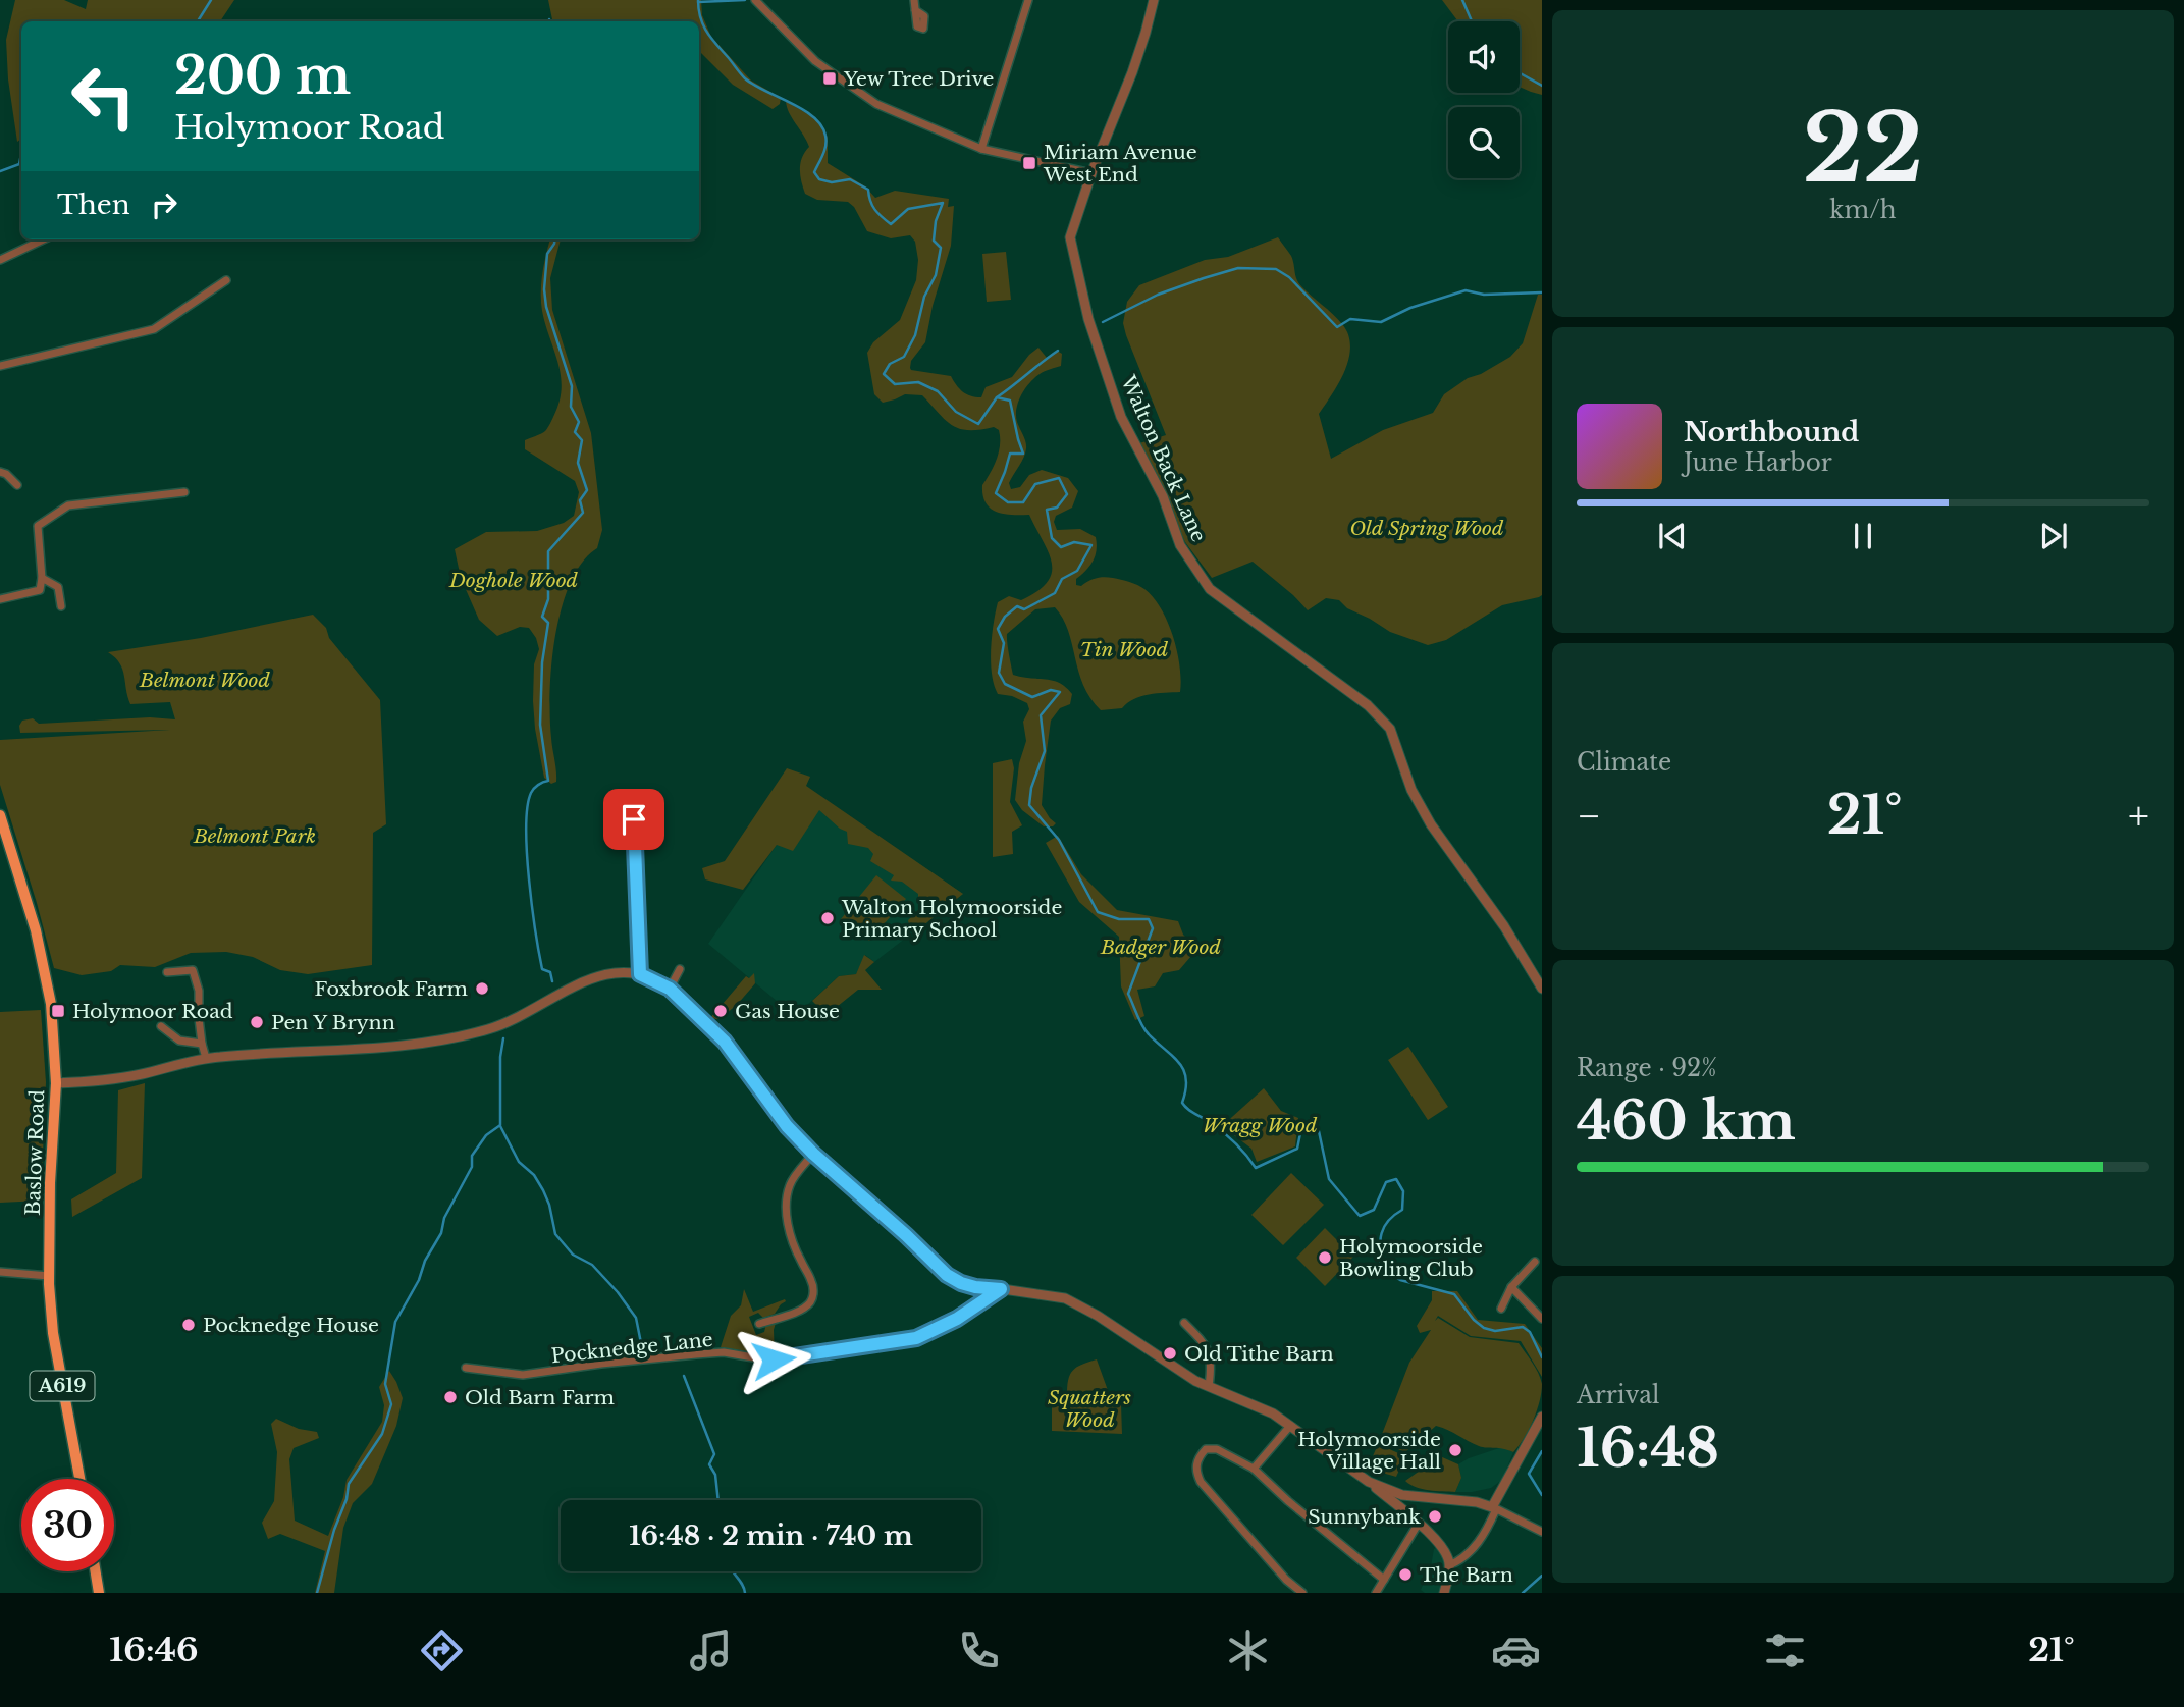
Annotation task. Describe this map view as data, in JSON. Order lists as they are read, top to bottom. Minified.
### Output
{"streets":{"highway":["Baslow Road","A619"],"street":["Walton Back Lane","Pocknedge Lane"]},"parks":["Old Spring Wood","Doghole Wood","Tin Wood","Belmont Wood","Belmont Park","Badger Wood","Wragg Wood","Squatters Wood"],"places":{"transit":["Yew Tree Drive","Miriam Avenue West End","Holymoor Road"],"other":["Walton Holymoorside Primary School","Foxbrook Farm","Gas House","Pen Y Brynn","Holymoorside Bowling Club","Pocknedge House","Old Tithe Barn","Old Barn Farm","Holymoorside Village Hall","Sunnybank","The Barn"]},"page":{"tile":[["22","km/h"],"Climate",["Range · 92%","460 km"],["Arrival","16:48"]],"turn":["200 m","Holymoor Road"],"then":"Then","song":["Northbound","June Harbor"],"heat":["−","21°","+"],"limit":"30","trip":"16:48 · 2 min · 740 m","tabs":["16:46","21°"]}}
